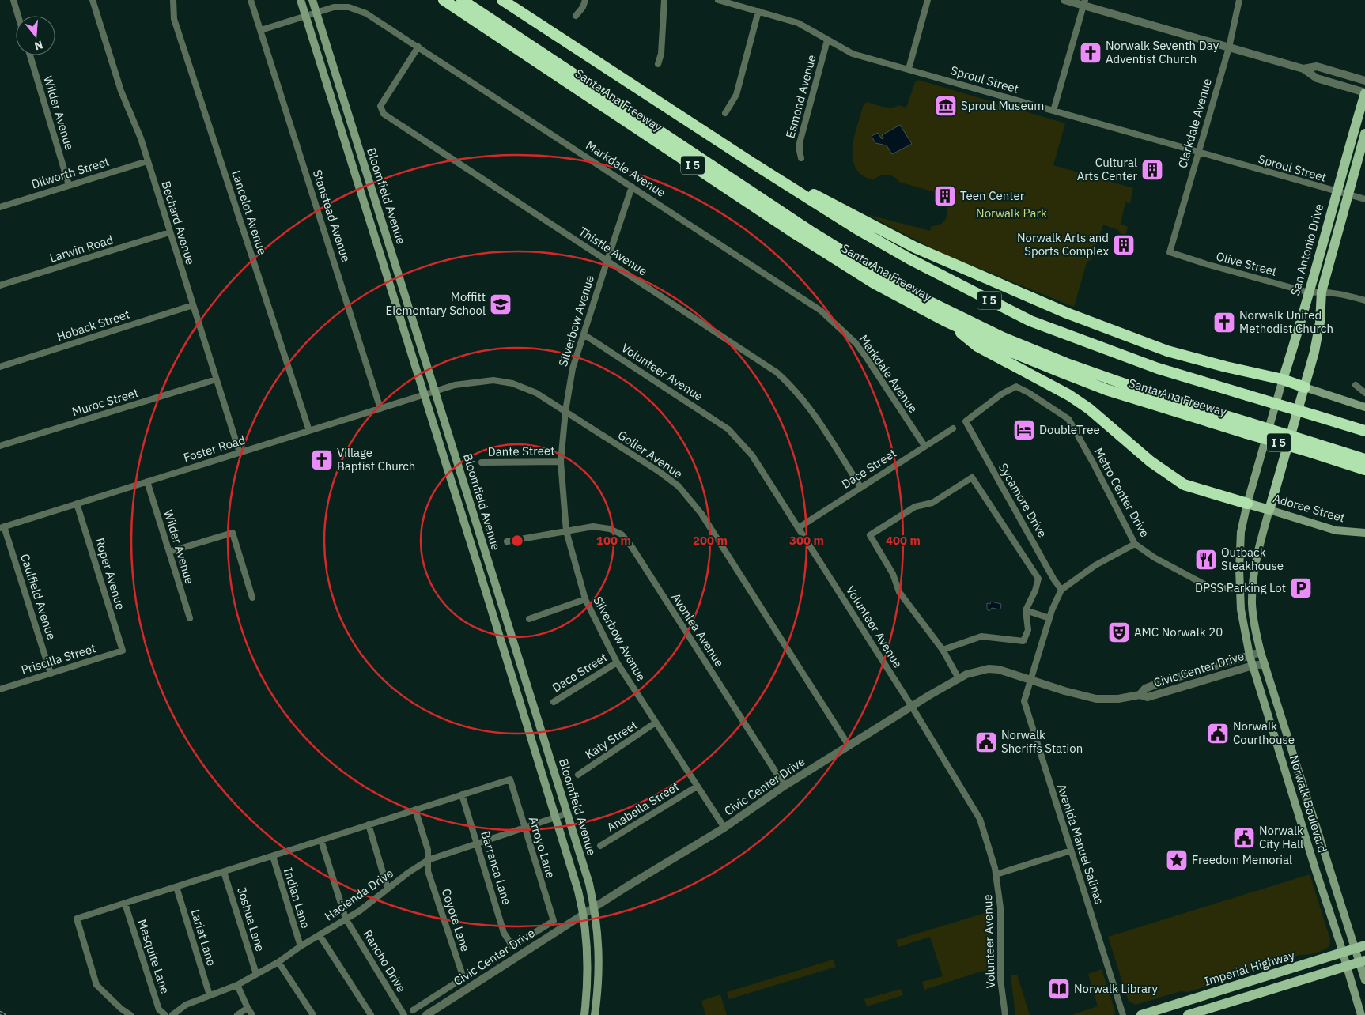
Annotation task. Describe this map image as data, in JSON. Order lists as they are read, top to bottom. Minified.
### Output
{"streets":{"highway":["Santa Ana Freeway","I 5"],"main road":["Bloomfield Avenue","San Antonio Drive","Adoree Street","Norwalk Boulevard","Imperial Highway"],"street":["Sproul Street","Esmond Avenue","Wilder Avenue","Clarkdale Avenue","Markdale Avenue","Dilworth Street","Lancelot Avenue","Stanstead Avenue","Bechard Avenue","Larwin Road","Thistle Avenue","Olive Street","Silverbow Avenue","Hoback Street","Volunteer Avenue","Muroc Street","Foster Road","Dante Street","Goller Avenue","Dace Street","Metro Center Drive","Sycamore Drive","Roper Avenue","Caulfield Avenue","Avonlea Avenue","Priscilla Street","Civic Center Drive","Katy Street","Anabella Street","Avenida Manuel Salinas","Arroyo Lane","Barranca Lane","Hacienda Drive","Indian Lane","Joshua Lane","Coyote Lane","Lariat Lane","Mesquite Lane","Rancho Drive"]},"crossings":[["Sproul Street","Esmond Avenue"],["Sproul Street","Clarkdale Avenue"],["Sproul Street","San Antonio Drive"],["Wilder Avenue","Dilworth Street"],["Wilder Avenue","Foster Road"],["Clarkdale Avenue","Olive Street"],["Markdale Avenue","Bloomfield Avenue"],["Markdale Avenue","Stanstead Avenue"],["Markdale Avenue","Thistle Avenue"],["Markdale Avenue","Silverbow Avenue"],["Markdale Avenue","Dace Street"],["Dilworth Street","Bechard Avenue"],["Bloomfield Avenue","Foster Road"],["Bloomfield Avenue","Goller Avenue"],["Bloomfield Avenue","Civic Center Drive"],["Bloomfield Avenue","Hacienda Drive"],["Lancelot Avenue","Foster Road"],["Stanstead Avenue","Foster Road"],["Bechard Avenue","Larwin Road"],["Bechard Avenue","Hoback Street"],["Bechard Avenue","Muroc Street"],["Bechard Avenue","Foster Road"],["San Antonio Drive","Olive Street"],["San Antonio Drive","Adoree Street"],["San Antonio Drive","Norwalk Boulevard"],["Thistle Avenue","Silverbow Avenue"],["Thistle Avenue","Dace Street"],["Silverbow Avenue","Volunteer Avenue"],["Silverbow Avenue","Dante Street"],["Silverbow Avenue","Goller Avenue"],["Silverbow Avenue","Dace Street"],["Silverbow Avenue","Avonlea Avenue"],["Silverbow Avenue","Civic Center Drive"],["Silverbow Avenue","Katy Street"],["Silverbow Avenue","Anabella Street"],["Volunteer Avenue","Dace Street"],["Volunteer Avenue","Civic Center Drive"],["Foster Road","Goller Avenue"],["Foster Road","Roper Avenue"],["Foster Road","Caulfield Avenue"],["Goller Avenue","Civic Center Drive"],["Metro Center Drive","Sycamore Drive"],["Metro Center Drive","Norwalk Boulevard"],["Sycamore Drive","Avenida Manuel Salinas"],["Adoree Street","Norwalk Boulevard"],["Roper Avenue","Priscilla Street"],["Caulfield Avenue","Priscilla Street"],["Avonlea Avenue","Civic Center Drive"],["Civic Center Drive","Norwalk Boulevard"],["Civic Center Drive","Avenida Manuel Salinas"],["Norwalk Boulevard","Imperial Highway"],["Arroyo Lane","Barranca Lane"],["Arroyo Lane","Hacienda Drive"],["Barranca Lane","Hacienda Drive"],["Hacienda Drive","Indian Lane"],["Hacienda Drive","Joshua Lane"],["Hacienda Drive","Coyote Lane"],["Hacienda Drive","Lariat Lane"],["Hacienda Drive","Rancho Drive"]],"parks":["Norwalk Park"],"places":{"church":["Norwalk Seventh Day Adventist Church","Norwalk United Methodist Church","Village Baptist Church"],"museum":["Sproul Museum"],"building":["Cultural Arts Center","Teen Center","Norwalk Arts and Sports Complex"],"school or university":["Moffitt Elementary School"],"hotel":["DoubleTree"],"restaurant":["Outback Steakhouse"],"parking":["DPSS Parking Lot"],"theatre":["AMC Norwalk 20"],"public building":["Norwalk Courthouse","Norwalk Sheriffs Station","Norwalk City Hall"],"place":["Freedom Memorial"],"library":["Norwalk Library"]},"north":"bottom","rings":["100 m","200 m","300 m","400 m"]}
